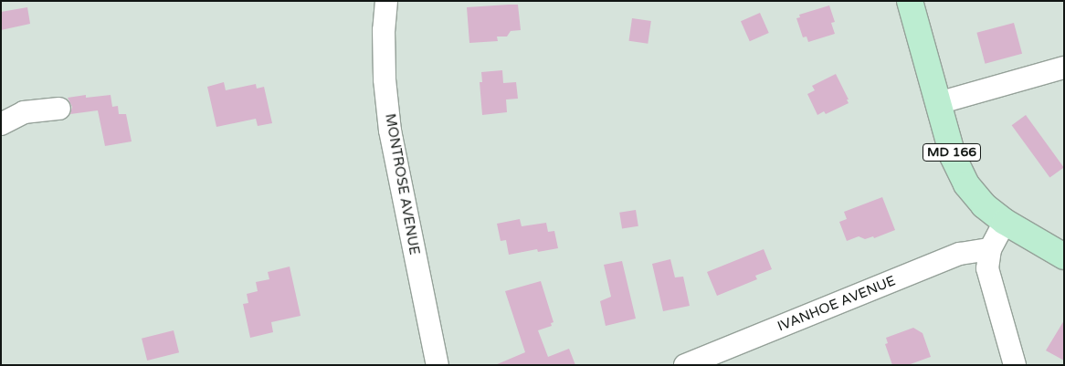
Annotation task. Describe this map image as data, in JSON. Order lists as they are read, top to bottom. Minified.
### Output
{"streets":{"main road":["MD 166"],"street":["MONTROSE AVENUE","IVANHOE AVENUE"]}}
